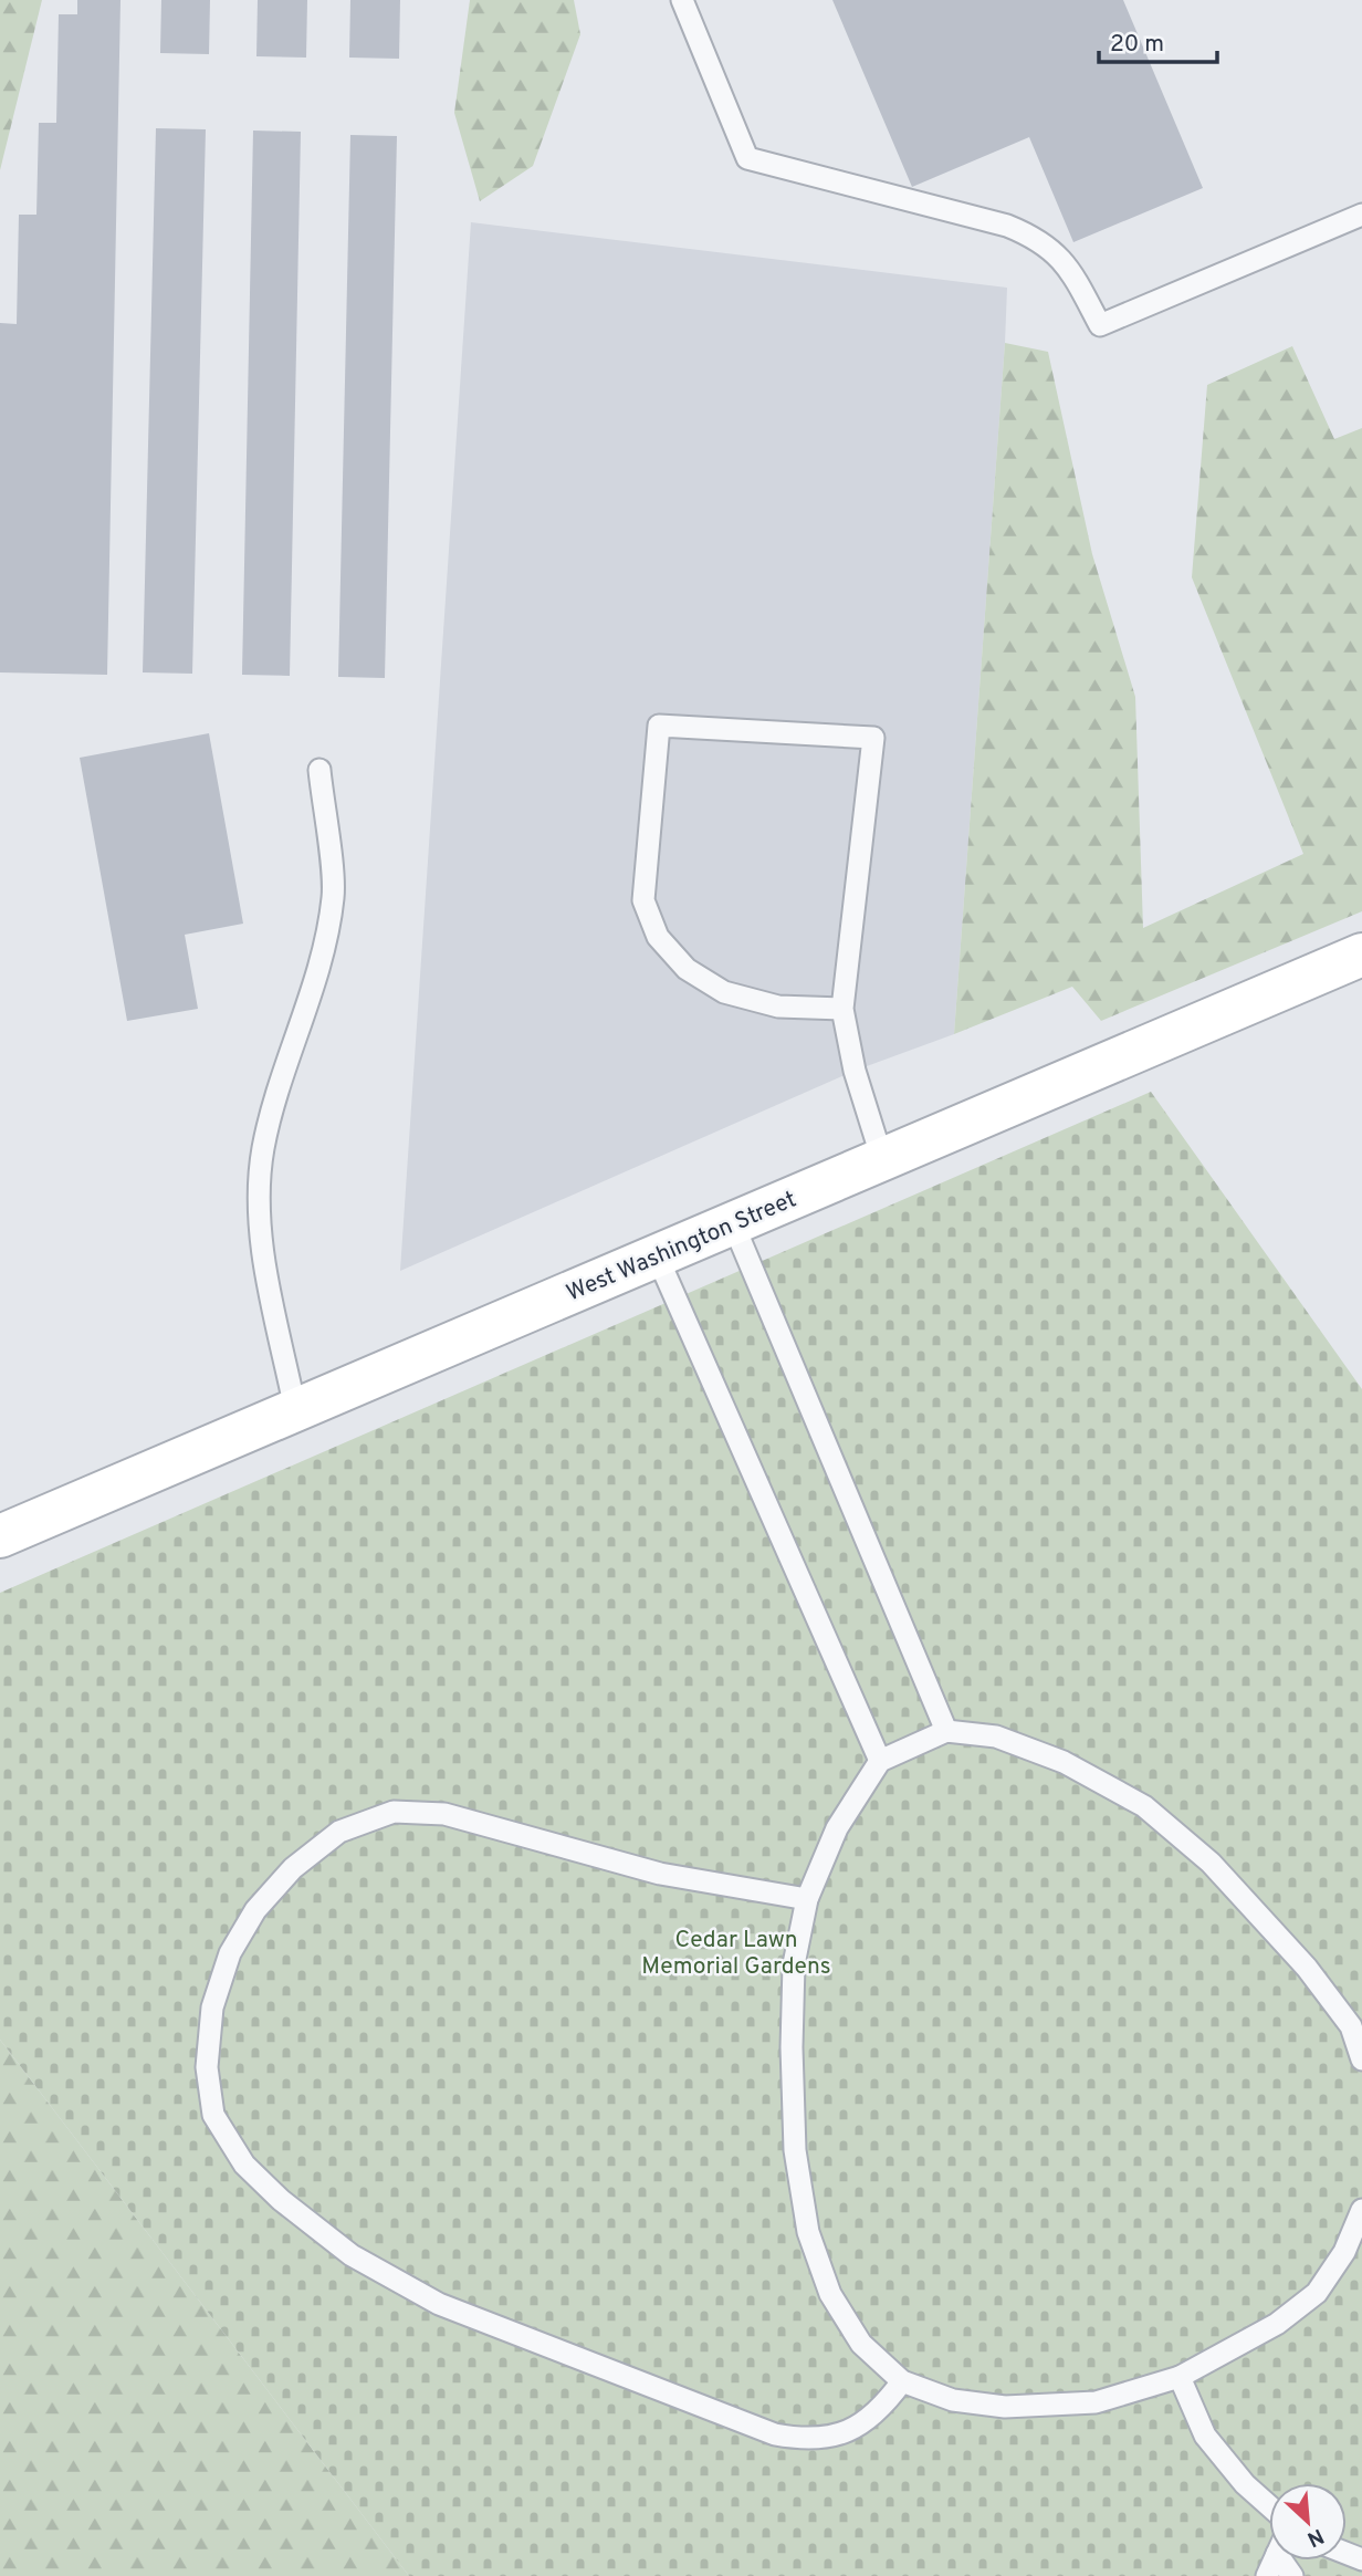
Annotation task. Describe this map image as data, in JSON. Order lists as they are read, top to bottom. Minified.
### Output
{"streets":{"main road":["West Washington Street"]},"parks":["Cedar Lawn Memorial Gardens"],"scale_bar":"20 m","north":"bottom right"}
